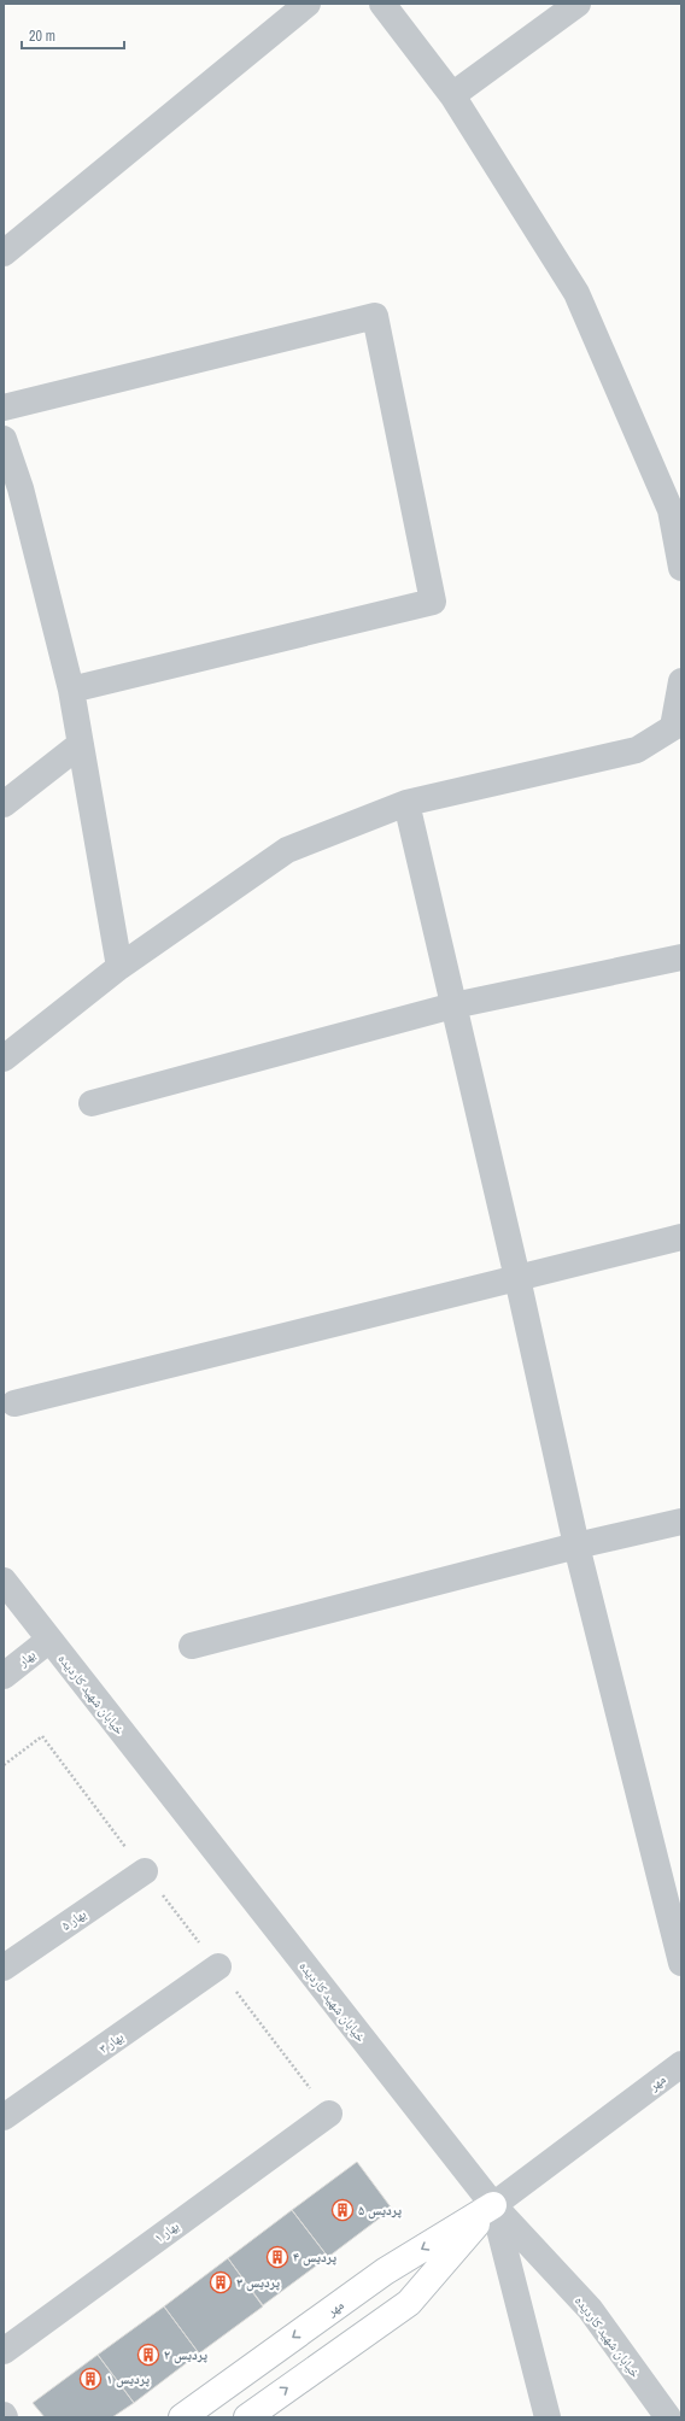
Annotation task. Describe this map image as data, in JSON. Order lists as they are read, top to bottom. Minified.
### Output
{"streets":{"street":["بهار","خیابان شهید کاردیده","بهار ۵","بهار ۳","مهر","بهار ۱"]},"crossings":[["بهار","خیابان شهید کاردیده"],["خیابان شهید کاردیده","مهر"]],"places":{"building":["پردیس ۵","پردیس ۴","پردیس ۳","پردیس ۲","پردیس ۱"]},"scale_bar":"20 m"}
